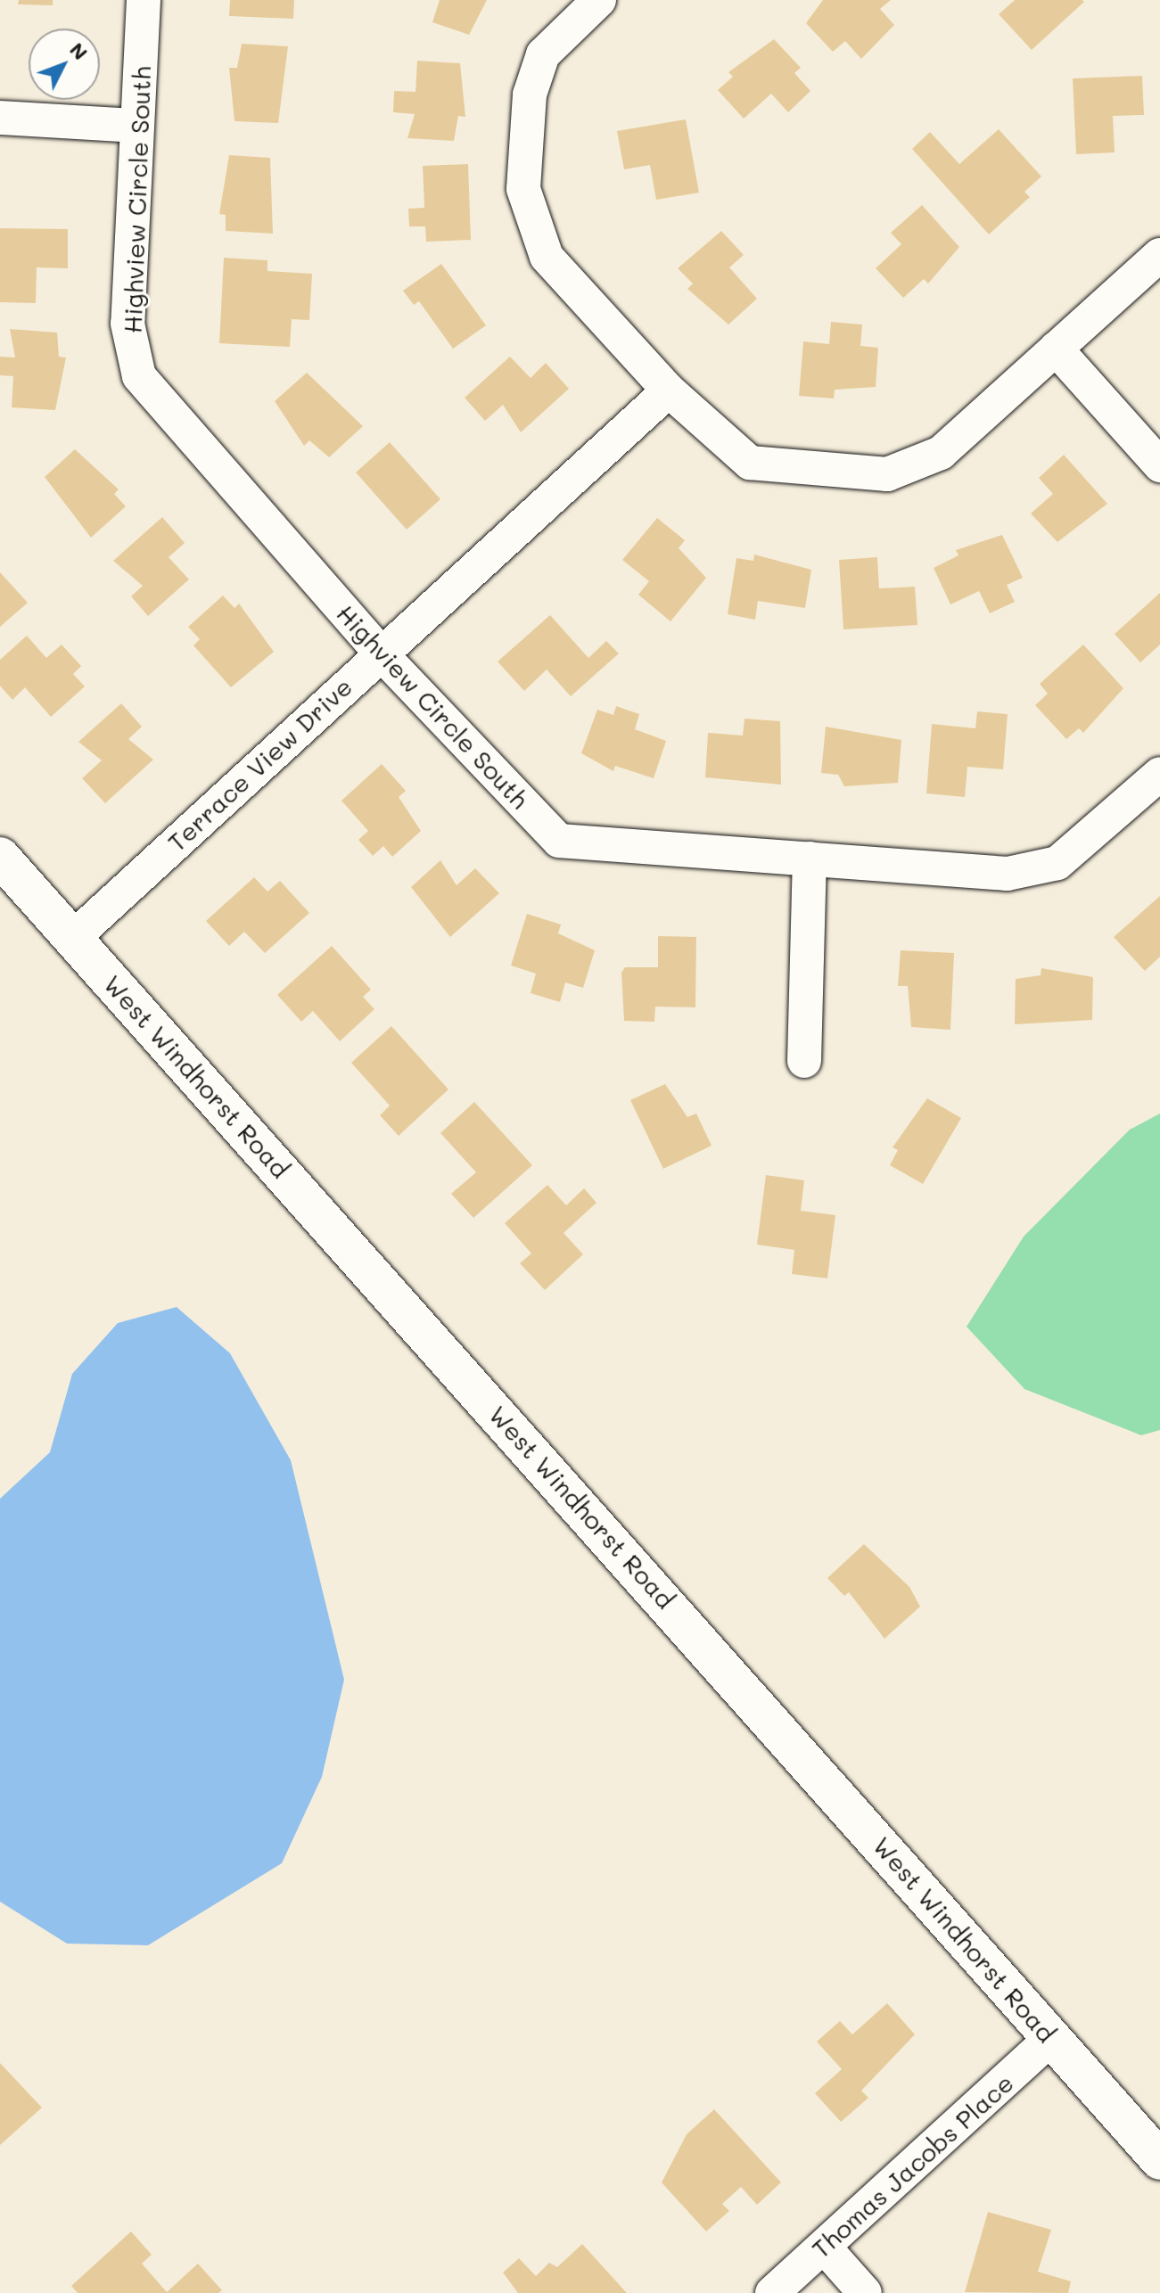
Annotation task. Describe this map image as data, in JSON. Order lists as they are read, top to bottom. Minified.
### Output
{"streets":{"street":["Highview Circle South","Terrace View Drive","West Windhorst Road","Thomas Jacobs Place"]},"crossings":[["Highview Circle South","Terrace View Drive"],["Terrace View Drive","West Windhorst Road"],["West Windhorst Road","Thomas Jacobs Place"]],"north":"top right"}
